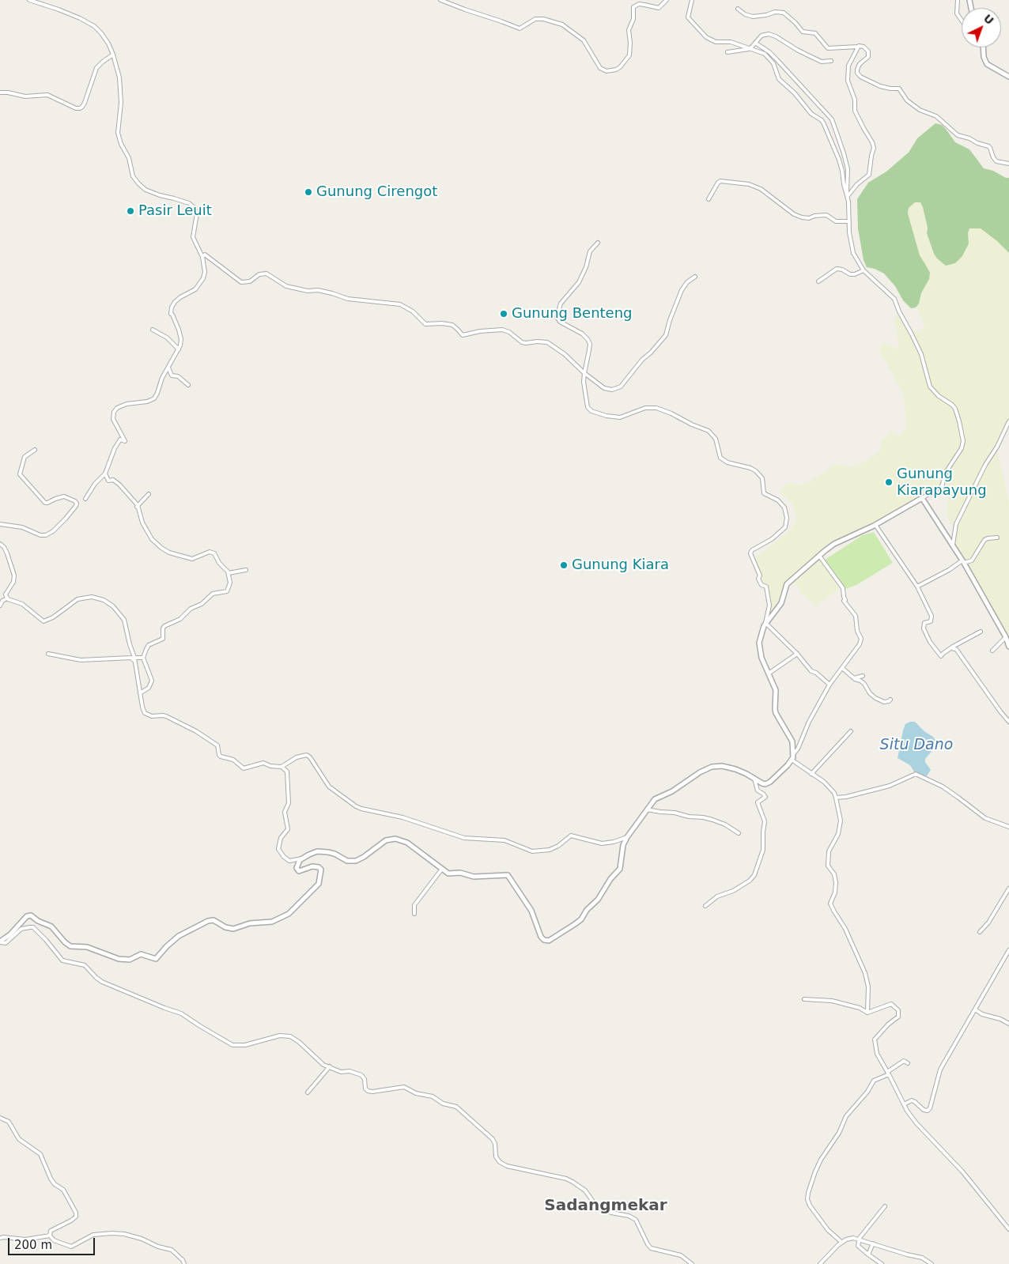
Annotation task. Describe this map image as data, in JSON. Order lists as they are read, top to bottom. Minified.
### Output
{"districts":["Sadangmekar"],"water":["Situ Dano"],"places":["Gunung Cirengot","Pasir Leuit","Gunung Benteng","Gunung Kiarapayung","Gunung Kiara"],"scale_bar":"200 m","north":"top right"}
